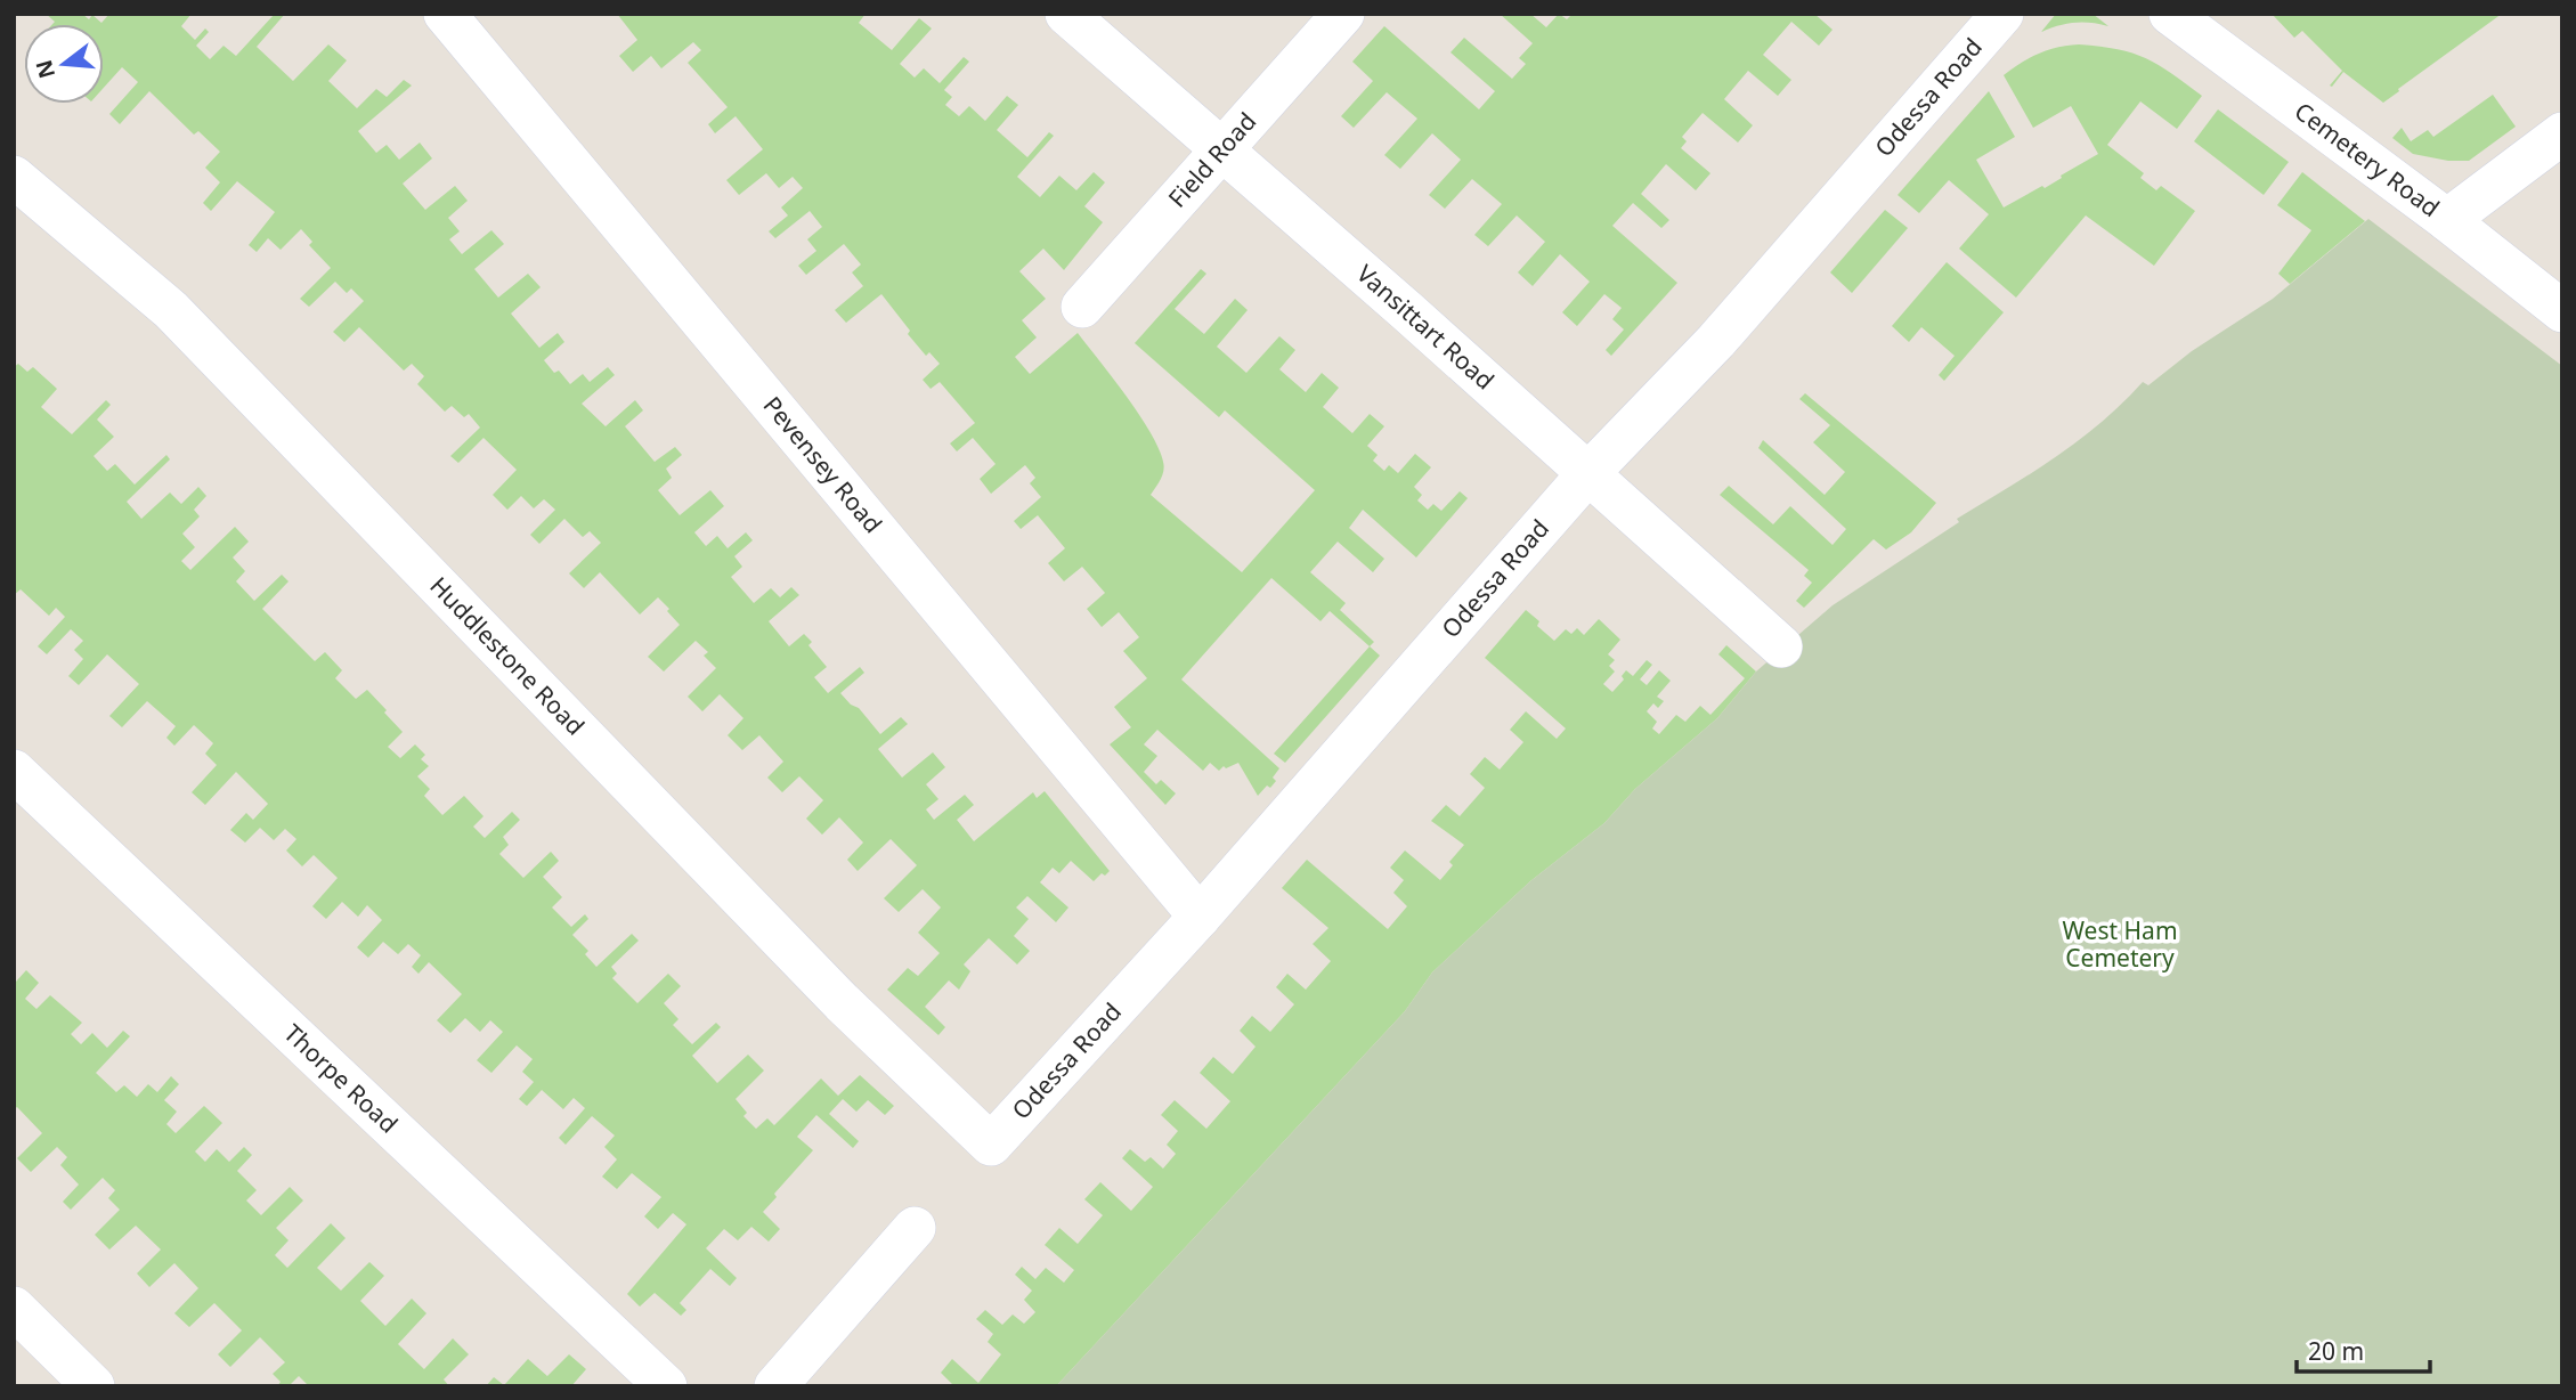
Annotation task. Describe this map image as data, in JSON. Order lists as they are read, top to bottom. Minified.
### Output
{"streets":{"street":["Odessa Road","Field Road","Cemetery Road","Vansittart Road","Pevensey Road","Huddlestone Road","Thorpe Road"]},"crossings":[["Odessa Road","Vansittart Road"],["Odessa Road","Pevensey Road"],["Odessa Road","Huddlestone Road"],["Field Road","Vansittart Road"]],"parks":["West Ham Cemetery"],"scale_bar":"20 m","north":"left"}
